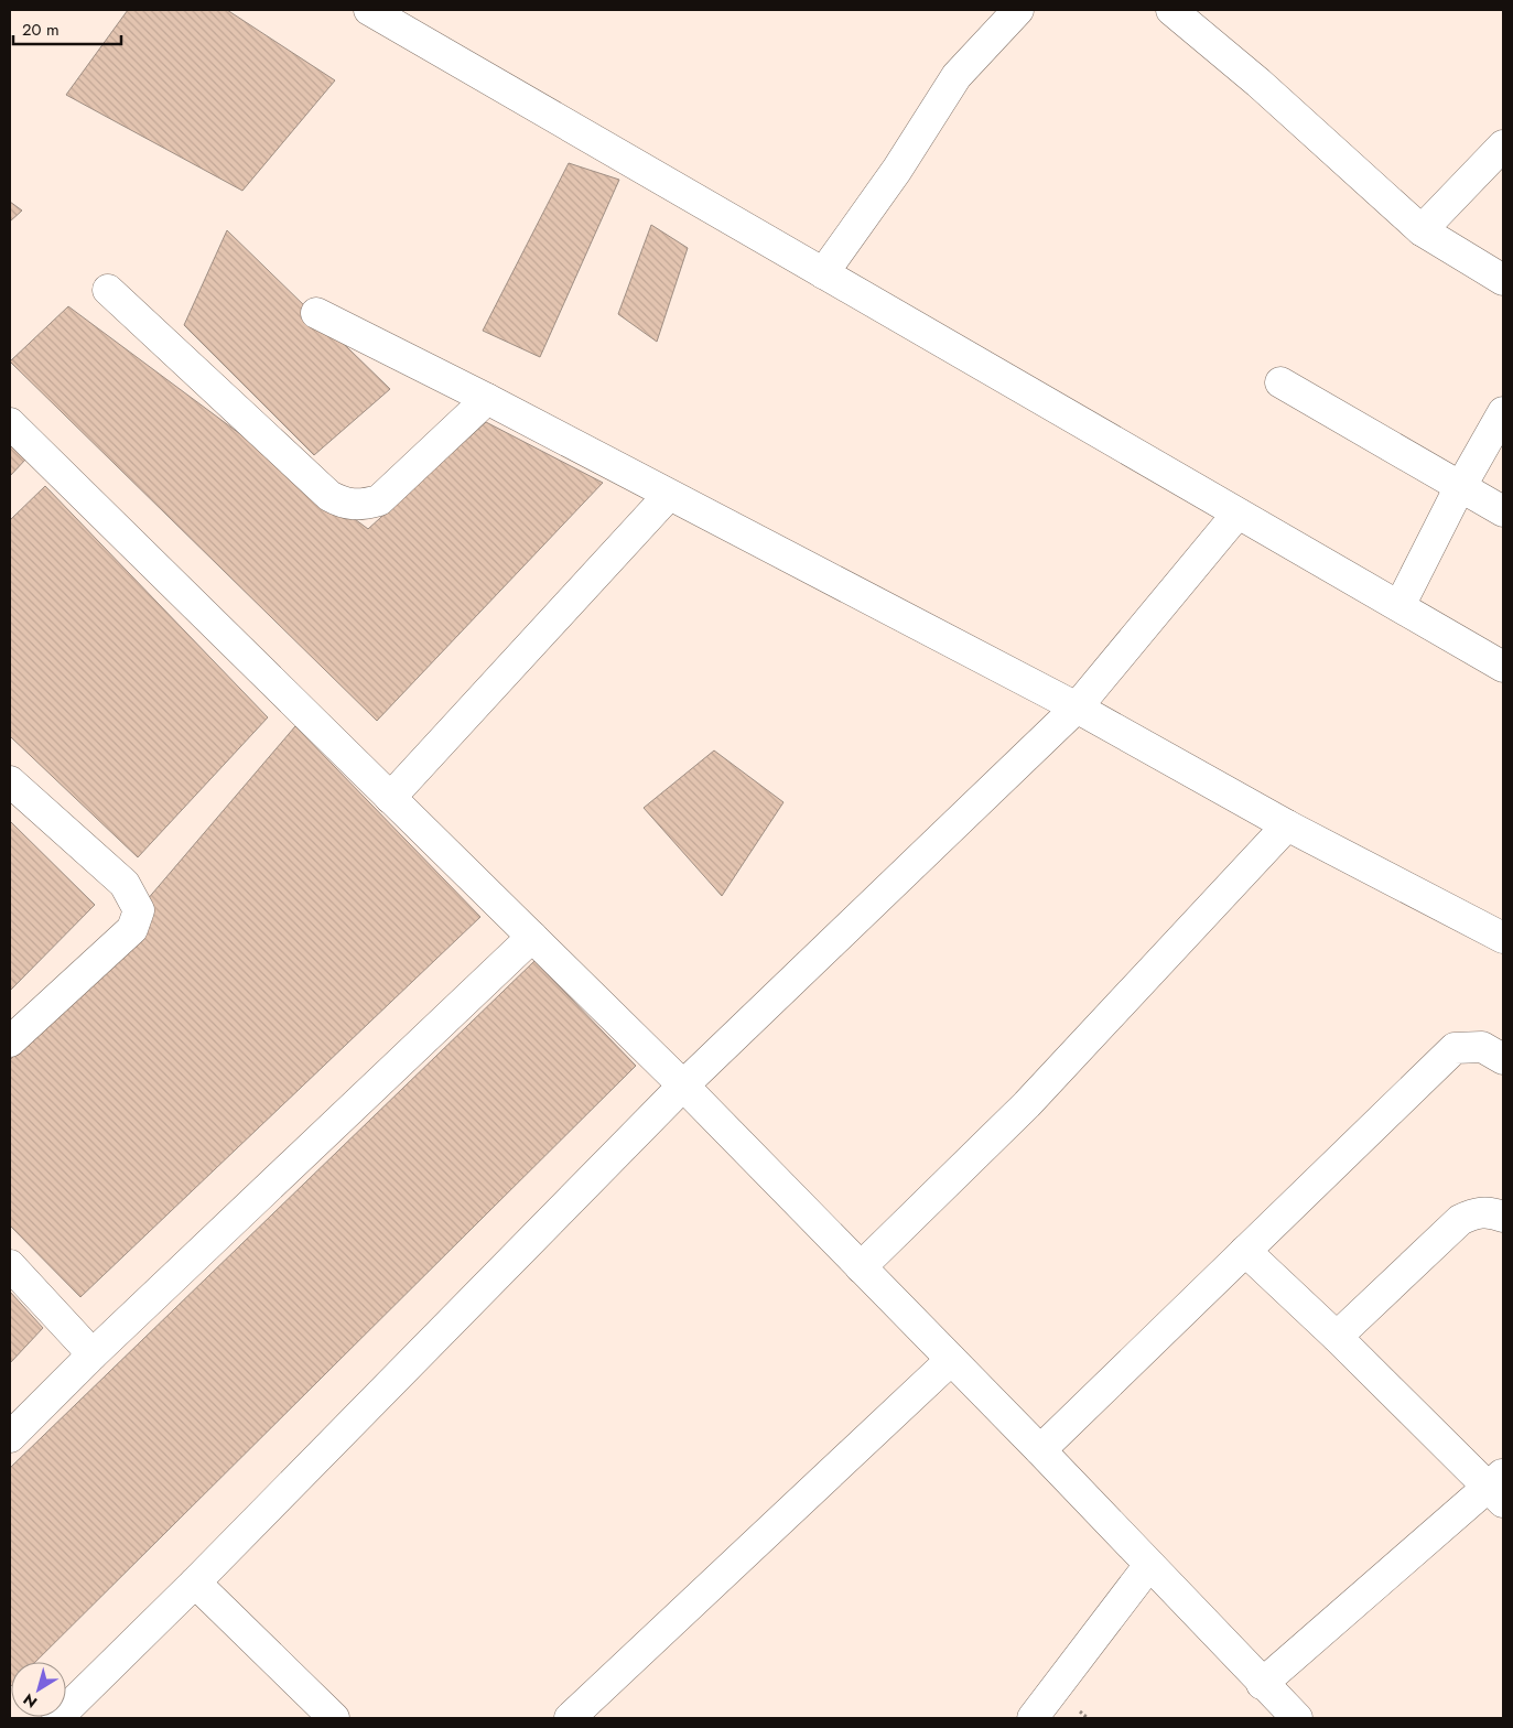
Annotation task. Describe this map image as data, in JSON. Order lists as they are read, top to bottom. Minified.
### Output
{"scale_bar":"20 m","north":"bottom left"}
